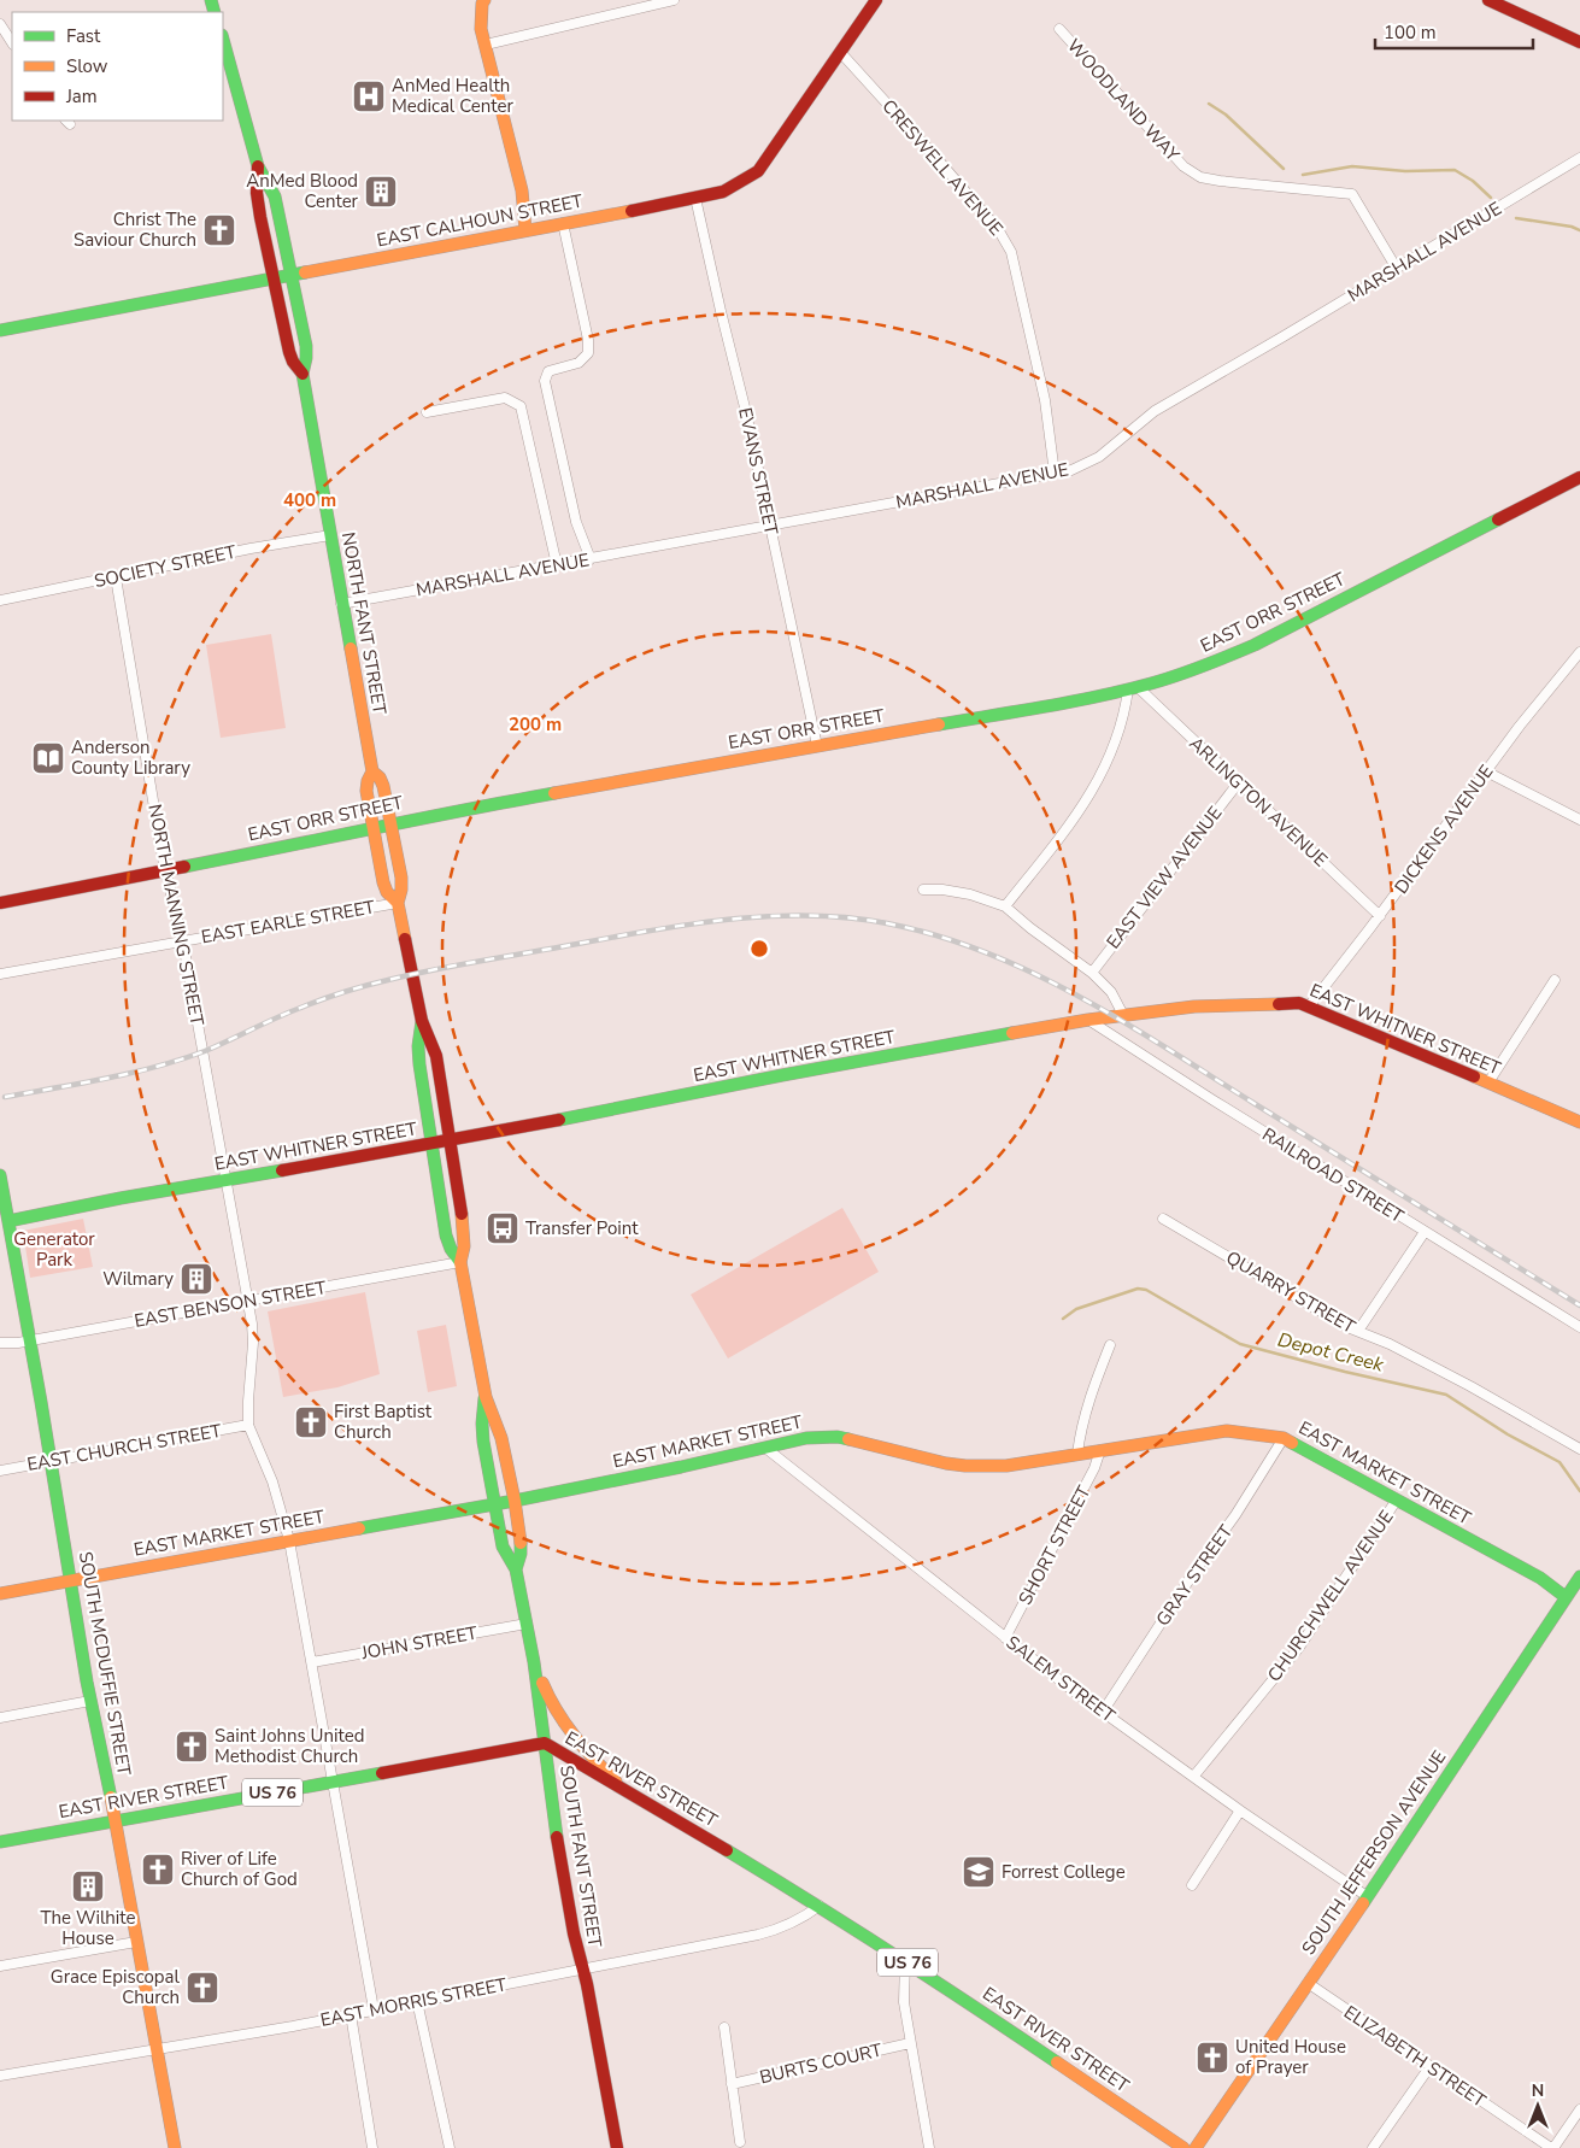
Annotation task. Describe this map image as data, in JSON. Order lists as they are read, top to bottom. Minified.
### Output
{"streets":{"street":["WOODLAND WAY","CRESWELL AVENUE","EAST CALHOUN STREET","MARSHALL AVENUE","EVANS STREET","SOCIETY STREET","EAST ORR STREET","NORTH FANT STREET","ARLINGTON AVENUE","DICKENS AVENUE","EAST VIEW AVENUE","NORTH MANNING STREET","EAST EARLE STREET","EAST WHITNER STREET","RAILROAD STREET","QUARRY STREET","EAST BENSON STREET","EAST MARKET STREET","EAST CHURCH STREET","SHORT STREET","GRAY STREET","CHURCHWELL AVENUE","JOHN STREET","SOUTH MCDUFFIE STREET","SALEM STREET","EAST RIVER STREET","US 76","SOUTH JEFFERSON AVENUE","SOUTH FANT STREET","EAST MORRIS STREET","ELIZABETH STREET","BURTS COURT"]},"crossings":[["WOODLAND WAY","MARSHALL AVENUE"],["CRESWELL AVENUE","EAST CALHOUN STREET"],["CRESWELL AVENUE","MARSHALL AVENUE"],["EAST CALHOUN STREET","EVANS STREET"],["EAST CALHOUN STREET","NORTH FANT STREET"],["MARSHALL AVENUE","EVANS STREET"],["MARSHALL AVENUE","NORTH FANT STREET"],["EVANS STREET","EAST ORR STREET"],["SOCIETY STREET","NORTH FANT STREET"],["SOCIETY STREET","NORTH MANNING STREET"],["EAST ORR STREET","NORTH FANT STREET"],["EAST ORR STREET","ARLINGTON AVENUE"],["EAST ORR STREET","NORTH MANNING STREET"],["NORTH FANT STREET","EAST EARLE STREET"],["NORTH FANT STREET","EAST WHITNER STREET"],["NORTH FANT STREET","SOUTH FANT STREET"],["ARLINGTON AVENUE","DICKENS AVENUE"],["ARLINGTON AVENUE","EAST VIEW AVENUE"],["DICKENS AVENUE","EAST WHITNER STREET"],["NORTH MANNING STREET","EAST EARLE STREET"],["NORTH MANNING STREET","EAST WHITNER STREET"],["NORTH MANNING STREET","EAST BENSON STREET"],["NORTH MANNING STREET","EAST CHURCH STREET"],["EAST WHITNER STREET","RAILROAD STREET"],["EAST WHITNER STREET","SOUTH MCDUFFIE STREET"],["EAST WHITNER STREET","SOUTH FANT STREET"],["EAST BENSON STREET","SOUTH MCDUFFIE STREET"],["EAST BENSON STREET","SOUTH FANT STREET"],["EAST MARKET STREET","SHORT STREET"],["EAST MARKET STREET","GRAY STREET"],["EAST MARKET STREET","CHURCHWELL AVENUE"],["EAST MARKET STREET","SOUTH MCDUFFIE STREET"],["EAST MARKET STREET","SALEM STREET"],["EAST MARKET STREET","SOUTH JEFFERSON AVENUE"],["EAST MARKET STREET","SOUTH FANT STREET"],["EAST CHURCH STREET","SOUTH MCDUFFIE STREET"],["SHORT STREET","SALEM STREET"],["GRAY STREET","SALEM STREET"],["CHURCHWELL AVENUE","SALEM STREET"],["JOHN STREET","SOUTH FANT STREET"],["SOUTH MCDUFFIE STREET","EAST RIVER STREET"],["SOUTH MCDUFFIE STREET","EAST MORRIS STREET"],["SALEM STREET","SOUTH JEFFERSON AVENUE"],["EAST RIVER STREET","SOUTH FANT STREET"],["EAST RIVER STREET","EAST MORRIS STREET"],["SOUTH JEFFERSON AVENUE","ELIZABETH STREET"],["SOUTH FANT STREET","EAST MORRIS STREET"]],"water":["Depot Creek"],"parks":["Generator Park"],"places":{"hospital":["AnMed Health Medical Center"],"building":["AnMed Blood Center","Wilmary","The Wilhite House"],"church":["Christ The Saviour Church","First Baptist Church","Saint Johns United Methodist Church","River of Life Church of God","Grace Episcopal Church","United House of Prayer"],"library":["Anderson County Library"],"bus stop":["Transfer Point"],"school or university":["Forrest College"]},"legend":["Fast","Slow","Jam"],"scale_bar":"100 m","north":"top","rings":["400 m","200 m"]}
